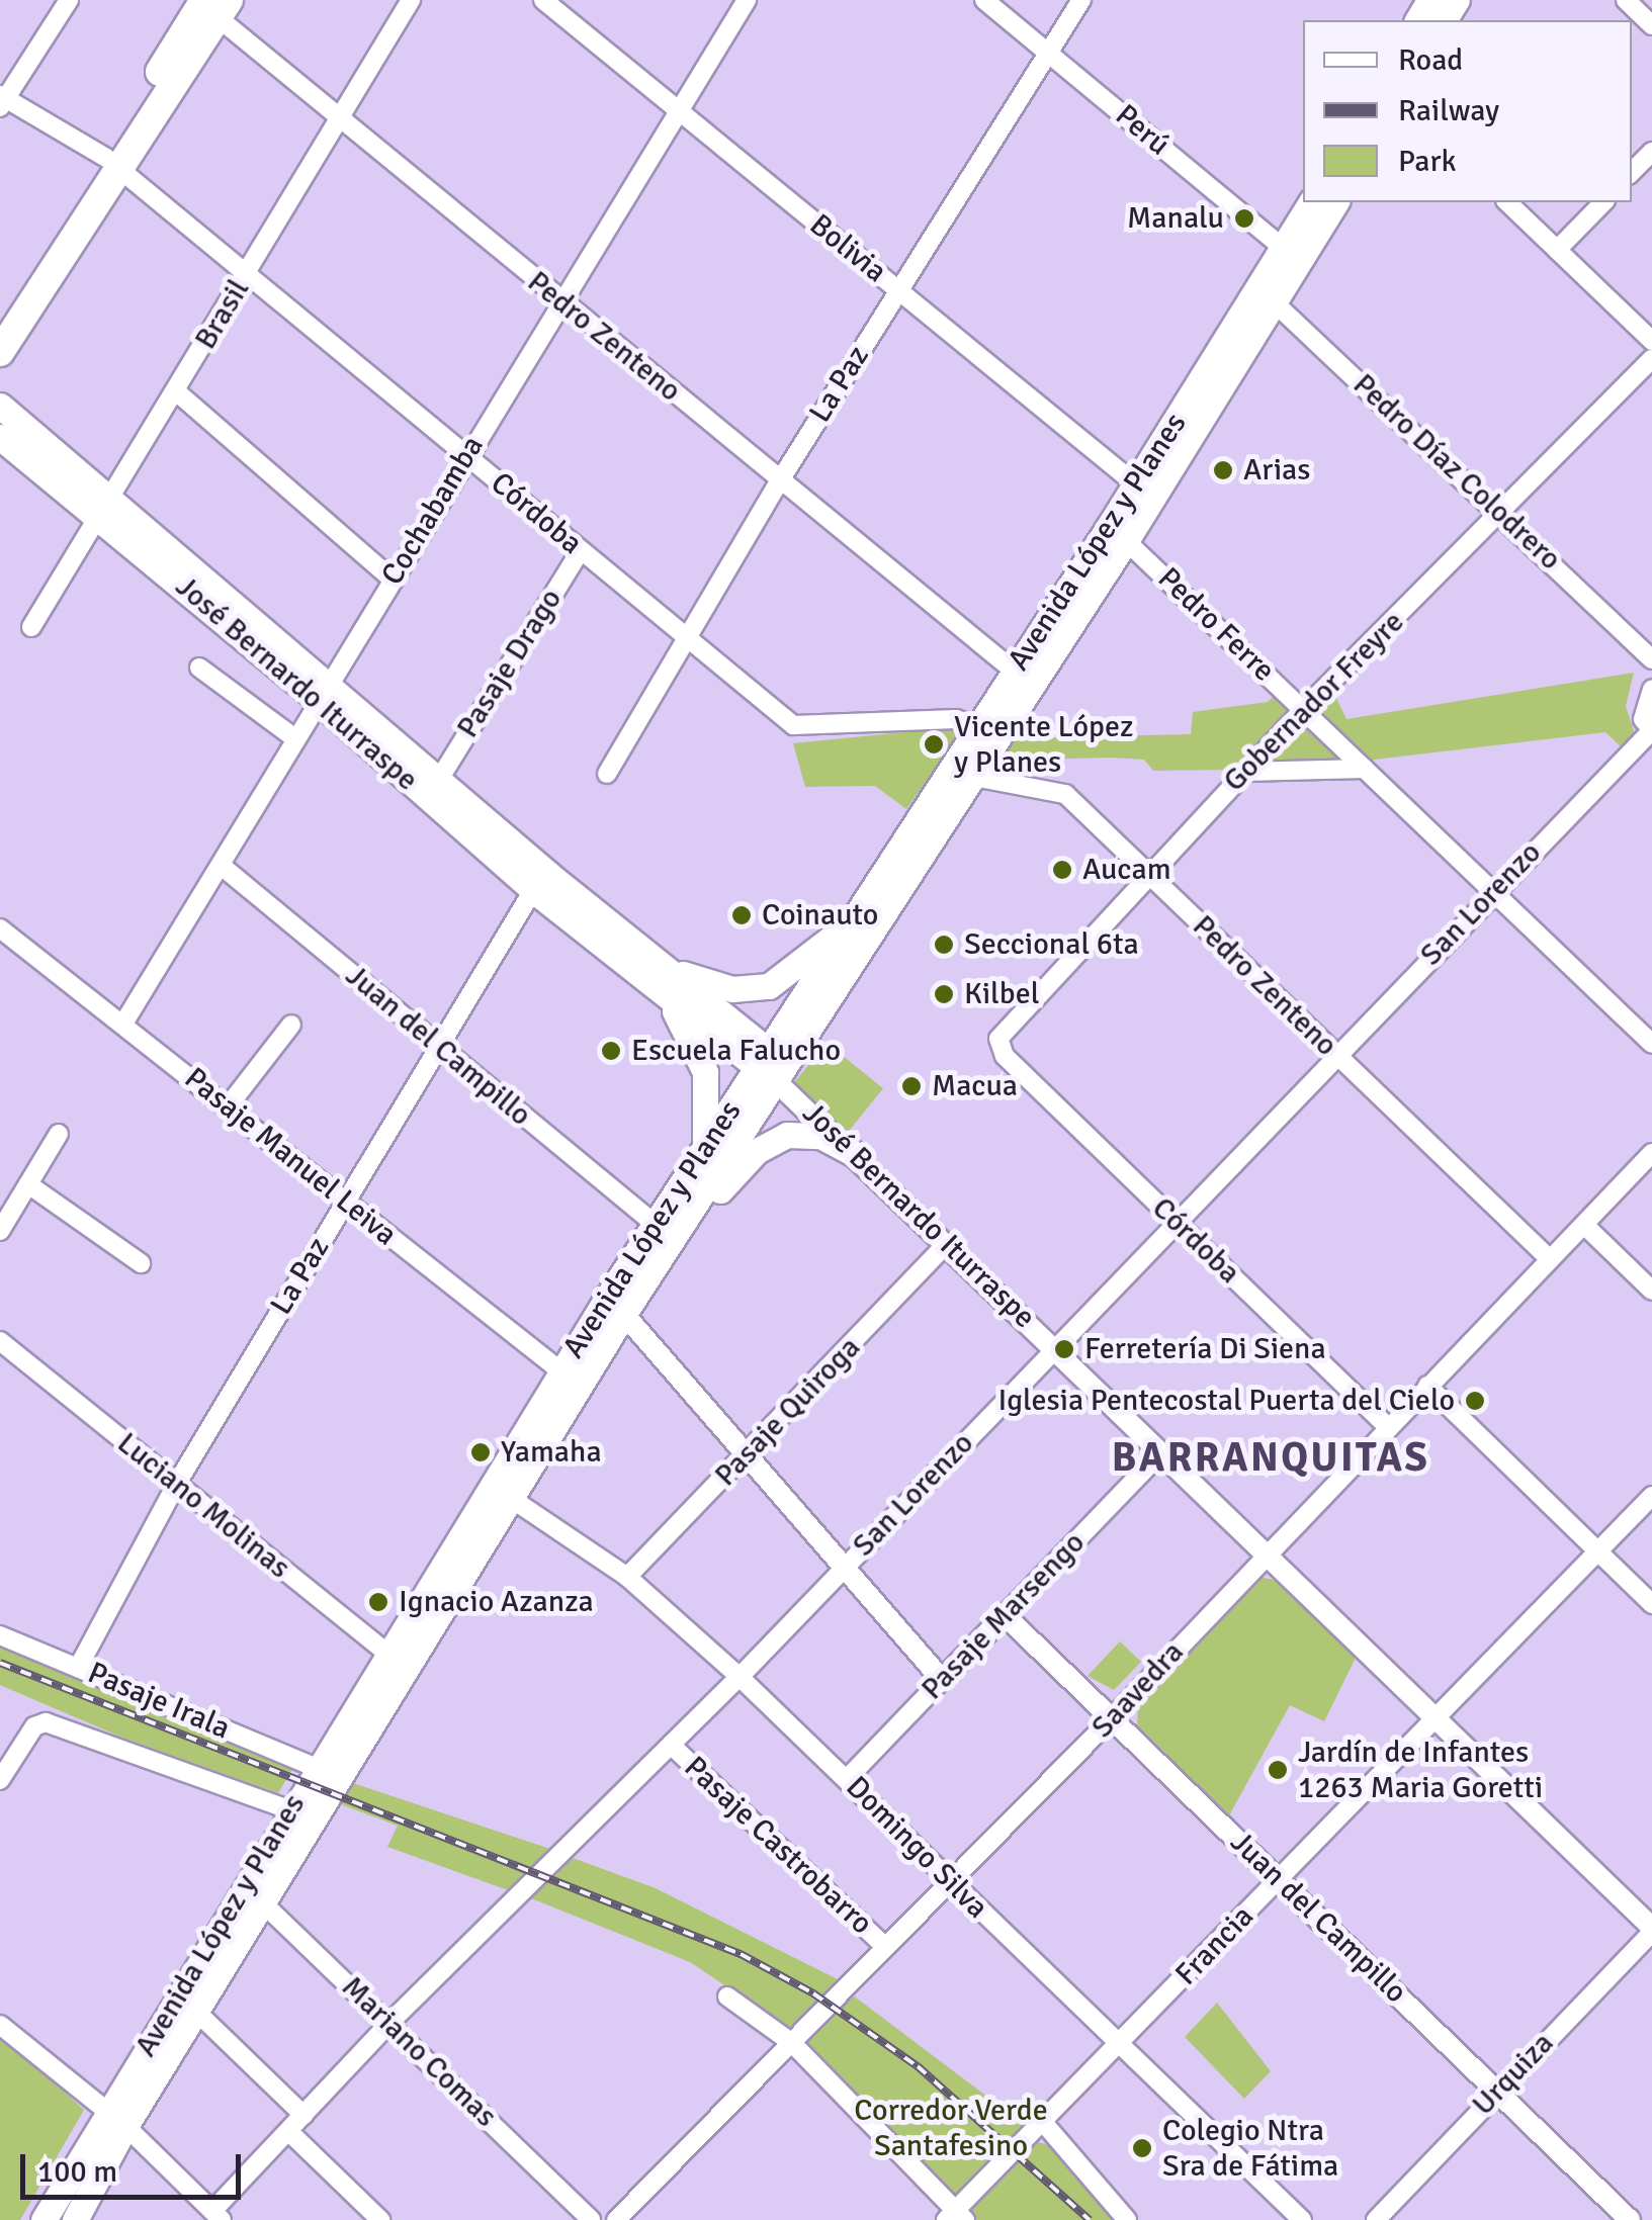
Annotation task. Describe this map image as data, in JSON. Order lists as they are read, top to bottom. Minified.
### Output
{"streets":{"main road":["Avenida López y Planes","José Bernardo Iturraspe"],"street":["Perú","Bolivia","Brasil","Pedro Zenteno","La Paz","Pedro Díaz Colodrero","Cochabamba","Córdoba","Pedro Ferre","Pasaje Drago","Gobernador Freyre","San Lorenzo","Juan del Campillo","Pasaje Manuel Leiva","Pasaje Quiroga","Luciano Molinas","Pasaje Marsengo","Saavedra","Pasaje Irala","Pasaje Castrobarro","Domingo Silva","Francia","Mariano Comas","Urquiza"]},"crossings":[["Perú","La Paz"],["Perú","Avenida López y Planes"],["Bolivia","La Paz"],["Bolivia","Cochabamba"],["Bolivia","Avenida López y Planes"],["Brasil","Pedro Zenteno"],["Brasil","Córdoba"],["Brasil","José Bernardo Iturraspe"],["Pedro Zenteno","La Paz"],["Pedro Zenteno","Cochabamba"],["Pedro Zenteno","Avenida López y Planes"],["Pedro Zenteno","Gobernador Freyre"],["Pedro Zenteno","San Lorenzo"],["Pedro Zenteno","Saavedra"],["La Paz","Córdoba"],["La Paz","José Bernardo Iturraspe"],["La Paz","Juan del Campillo"],["La Paz","Pasaje Manuel Leiva"],["La Paz","Luciano Molinas"],["La Paz","Pasaje Irala"],["Pedro Díaz Colodrero","Avenida López y Planes"],["Pedro Díaz Colodrero","Gobernador Freyre"],["Cochabamba","Córdoba"],["Cochabamba","José Bernardo Iturraspe"],["Cochabamba","Juan del Campillo"],["Cochabamba","Pasaje Manuel Leiva"],["Córdoba","Avenida López y Planes"],["Córdoba","Pasaje Drago"],["Córdoba","Gobernador Freyre"],["Córdoba","San Lorenzo"],["Córdoba","Saavedra"],["Avenida López y Planes","Pedro Ferre"],["Avenida López y Planes","José Bernardo Iturraspe"],["Avenida López y Planes","Juan del Campillo"],["Avenida López y Planes","Pasaje Manuel Leiva"],["Avenida López y Planes","Luciano Molinas"],["Avenida López y Planes","Pasaje Irala"],["Avenida López y Planes","Domingo Silva"],["Avenida López y Planes","Mariano Comas"],["Pedro Ferre","Gobernador Freyre"],["Pedro Ferre","San Lorenzo"],["Pasaje Drago","José Bernardo Iturraspe"],["José Bernardo Iturraspe","San Lorenzo"],["José Bernardo Iturraspe","Pasaje Quiroga"],["José Bernardo Iturraspe","Pasaje Marsengo"],["José Bernardo Iturraspe","Saavedra"],["José Bernardo Iturraspe","Francia"],["José Bernardo Iturraspe","Urquiza"],["San Lorenzo","Pasaje Castrobarro"],["San Lorenzo","Domingo Silva"],["San Lorenzo","Mariano Comas"],["Juan del Campillo","Pasaje Marsengo"],["Juan del Campillo","Saavedra"],["Juan del Campillo","Francia"],["Juan del Campillo","Urquiza"],["Pasaje Quiroga","Domingo Silva"],["Pasaje Marsengo","Domingo Silva"],["Saavedra","Pasaje Castrobarro"],["Saavedra","Domingo Silva"],["Domingo Silva","Francia"]],"districts":["BARRANQUITAS"],"parks":["Corredor Verde Santafesino"],"places":["Manalu","Arias","Vicente López y Planes","Aucam","Coinauto","Seccional 6ta","Kilbel","Escuela Falucho","Macua","Ferretería Di Siena","Iglesia Pentecostal Puerta del Cielo","Yamaha","Ignacio Azanza","Jardín de Infantes 1263 Maria Goretti","Colegio Ntra Sra de Fátima"],"legend":["Road","Railway","Park"],"scale_bar":"100 m"}
